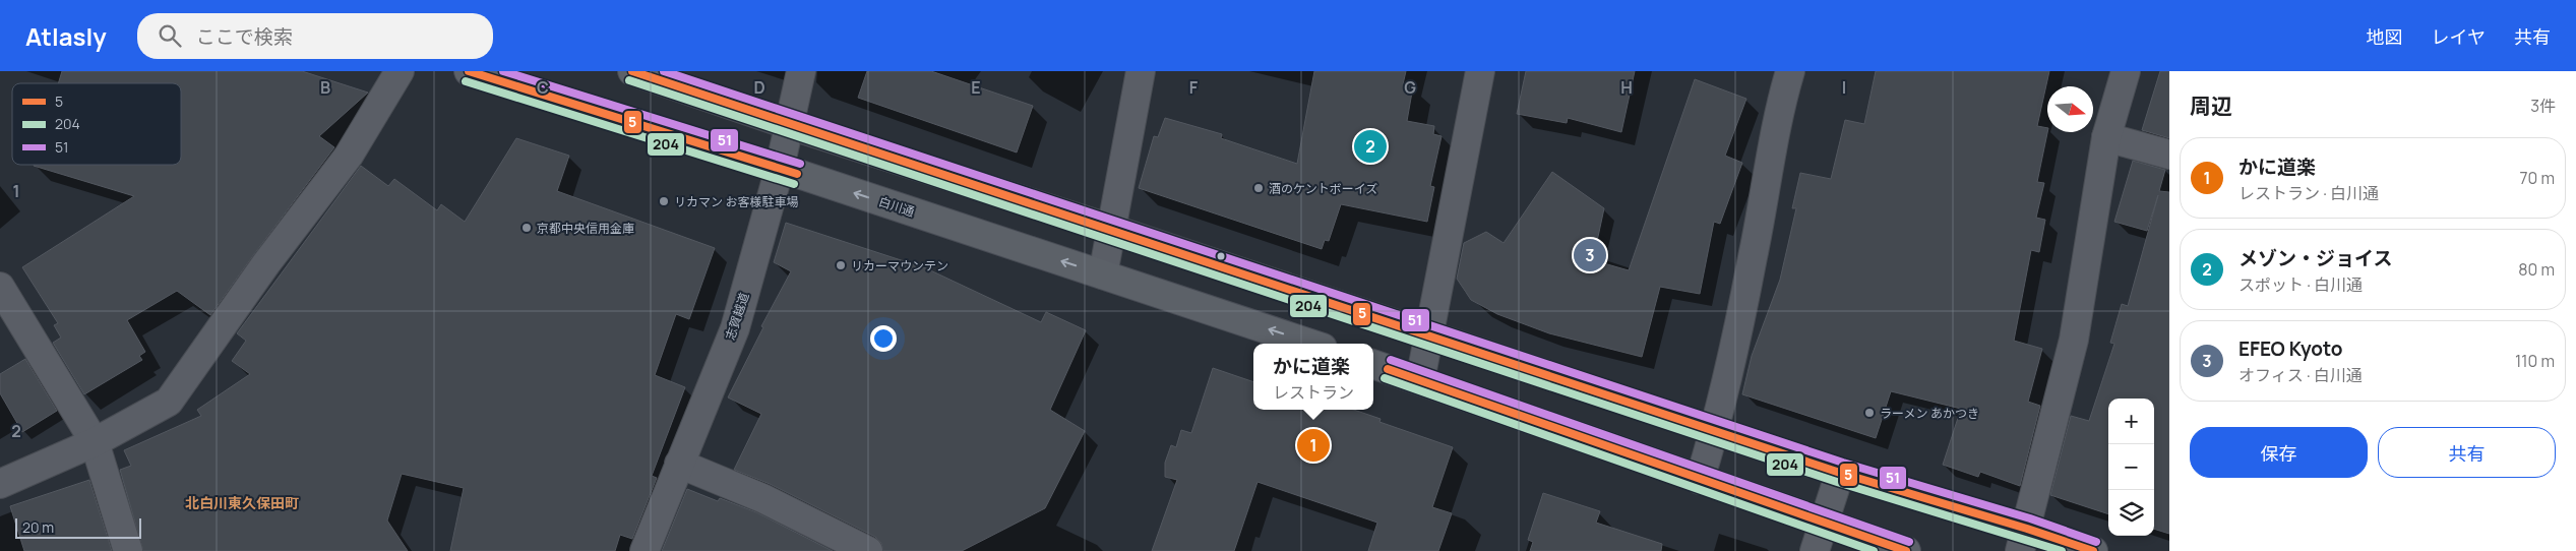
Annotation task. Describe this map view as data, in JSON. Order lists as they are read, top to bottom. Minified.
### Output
{"streets":{"main road":["白川通"],"street":["志賀越道"]},"crossings":[["白川通","志賀越道"]],"districts":["北白川東久保田町"],"places":["酒のケントボーイズ","リカマン お客様駐車場","京都中央信用金庫","リカーマウンテン","ラーメン あかつき"],"lines":["transit line 5","transit line 51","transit line 204"],"legend":["5","204","51"],"scale_bar":"20 m","north":"right","page":{"header":"Atlasly","search":"ここで検索","nav":["地図","レイヤ","共有"],"heading":["周辺","3件"],"pins":["2","3","1"],"list":[{"mark":"1","name":"かに道楽","note":"レストラン · 白川通","value":"70 m"},{"mark":"2","name":"メゾン・ジョイス","note":"スポット · 白川通","value":"80 m"},{"mark":"3","name":"EFEO Kyoto","note":"オフィス · 白川通","value":"110 m"}],"popup":["かに道楽","レストラン"],"map_buttons":["+","−"],"buttons":["保存","共有"],"scale":"20 m"},"grid":{"columns":["B","C","D","E","F","G","H","I"],"rows":["1","2"]}}
